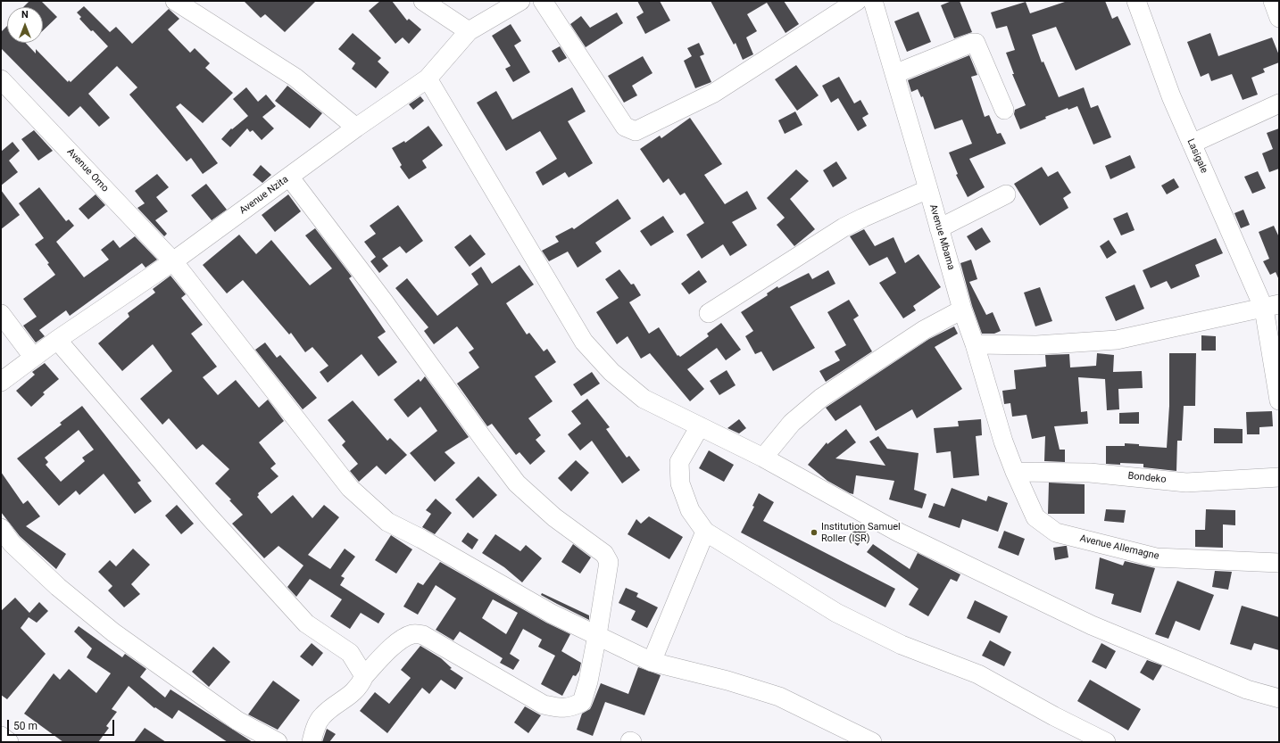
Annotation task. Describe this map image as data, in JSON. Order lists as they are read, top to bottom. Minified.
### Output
{"streets":{"street":["Lasigale","Avenue Omo","Avenue Nzita","Avenue Mbama","Bondeko","Avenue Allemagne"]},"crossings":[["Avenue Omo","Avenue Nzita"],["Avenue Mbama","Bondeko"],["Avenue Mbama","Avenue Allemagne"],["Bondeko","Avenue Allemagne"]],"places":["Institution Samuel Roller (ISR)"],"scale_bar":"50 m","north":"top"}
